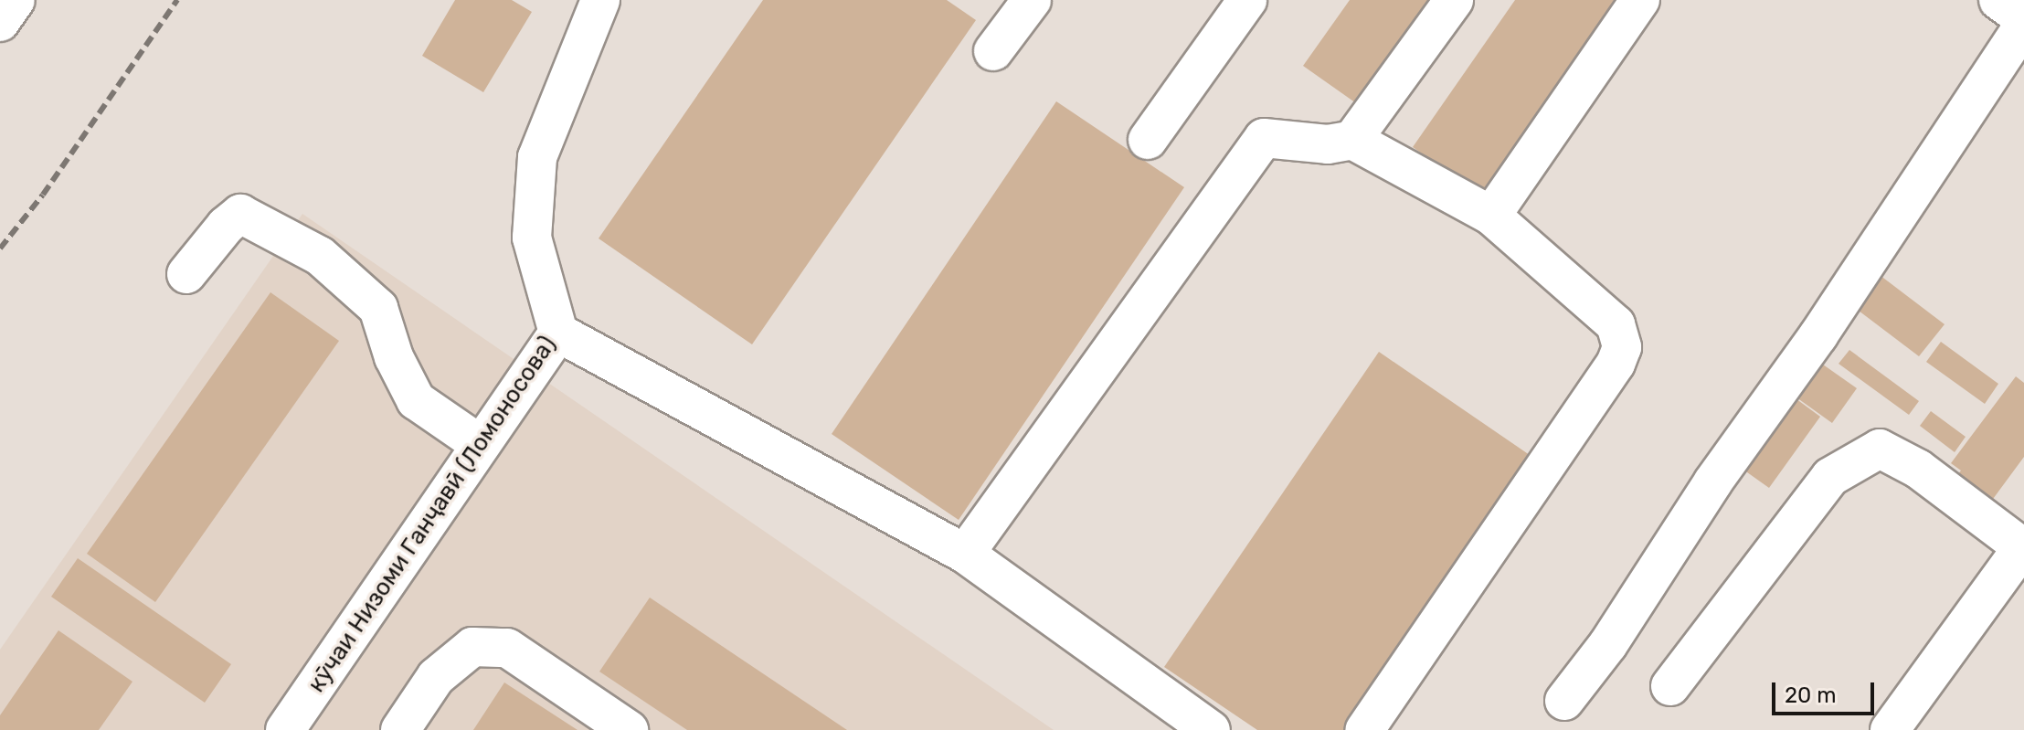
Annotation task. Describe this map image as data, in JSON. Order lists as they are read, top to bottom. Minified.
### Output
{"streets":{"street":["кӯчаи Низоми Ганҷавӣ (Ломоносова)"]},"scale_bar":"20 m"}
